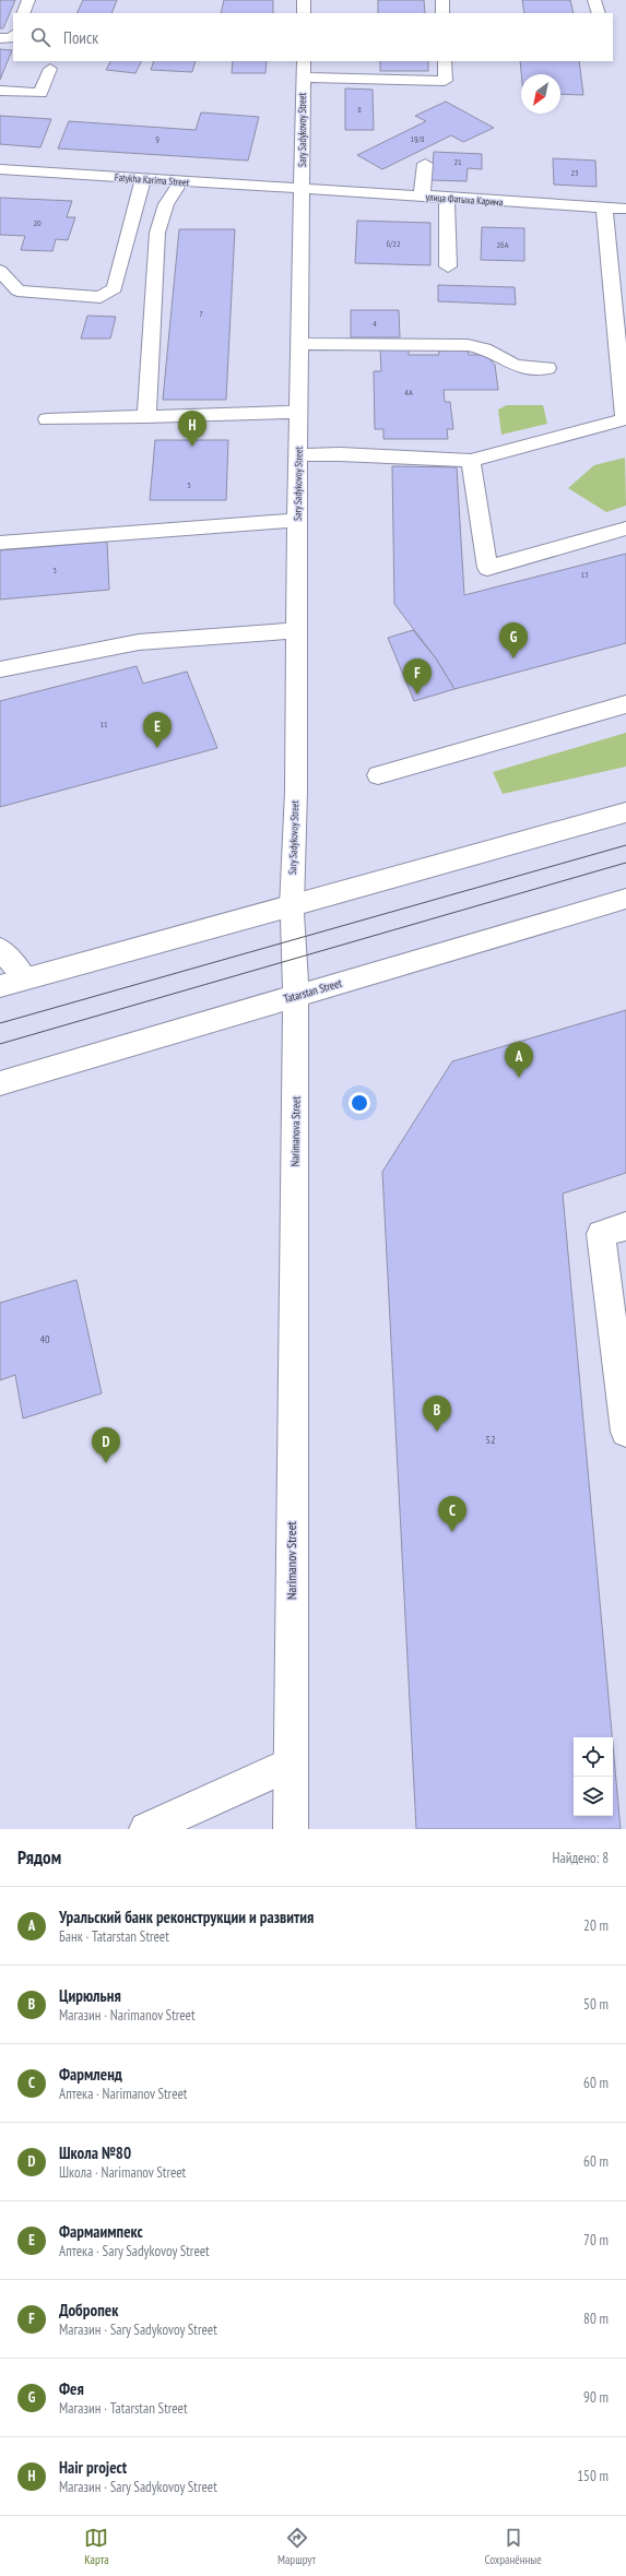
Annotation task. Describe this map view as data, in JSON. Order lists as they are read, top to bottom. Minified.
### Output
{"streets":{"street":["Sary Sadykovoy Street","Fatykha Karima Street","улица Фатыха Карима","Tatarstan Street","Narimanova Street"]},"crossings":[["Sary Sadykovoy Street","Fatykha Karima Street"],["Sary Sadykovoy Street","улица Фатыха Карима"],["Sary Sadykovoy Street","Narimanova Street"],["Fatykha Karima Street","улица Фатыха Карима"],["Tatarstan Street","Narimanova Street"]],"house_numbers":["8","9","19/8","21","23","20","6/22","26А","7","4","4А","5","3","13","11","40","52"],"north":"bottom left","page":{"search":"Поиск","pins":["H","G","F","E","A","B","D","C"],"heading":["Рядом","Найдено: 8"],"list":[{"mark":"A","name":"Уральский банк реконструкции и развития","note":"Банк · Tatarstan Street","value":"20 m"},{"mark":"B","name":"Цирюльня","note":"Магазин · Narimanov Street","value":"50 m"},{"mark":"C","name":"Фармленд","note":"Аптека · Narimanov Street","value":"60 m"},{"mark":"D","name":"Школа №80","note":"Школа · Narimanov Street","value":"60 m"},{"mark":"E","name":"Фармаимпекс","note":"Аптека · Sary Sadykovoy Street","value":"70 m"},{"mark":"F","name":"Добропек","note":"Магазин · Sary Sadykovoy Street","value":"80 m"},{"mark":"G","name":"Фея","note":"Магазин · Tatarstan Street","value":"90 m"},{"mark":"H","name":"Hair project","note":"Магазин · Sary Sadykovoy Street","value":"150 m"}],"nav":["Карта","Маршрут","Сохранённые"]}}
